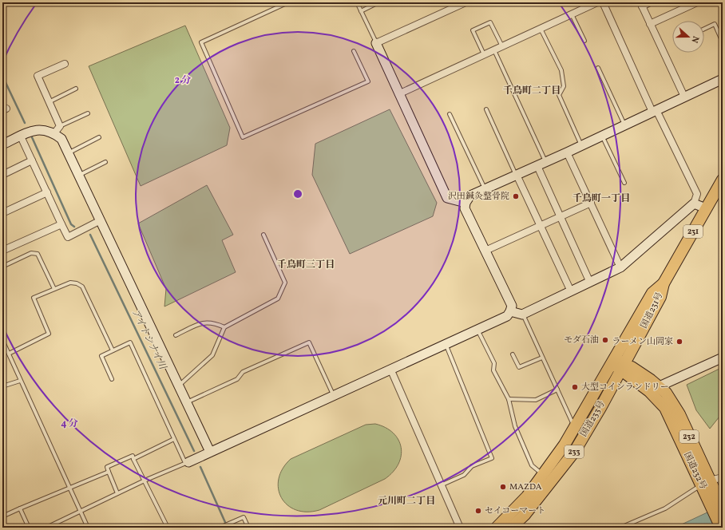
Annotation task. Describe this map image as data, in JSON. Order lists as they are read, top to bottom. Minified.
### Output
{"streets":{"highway":["231","国道231号","国道233号","232","233","国道232号"]},"crossings":[["国道231号","国道233号"],["国道231号","国道232号"],["国道233号","国道232号"]],"districts":["千鳥町二丁目","千鳥町一丁目","千鳥町三丁目","元川町二丁目"],"water":["アイトシナイ川"],"places":["沢田鍼灸整骨院","モダ石油","ラーメン山岡家","大型コインランドリー","MAZDA","セイコーマート"],"north":"right","rings":["2 分","4 分"]}
